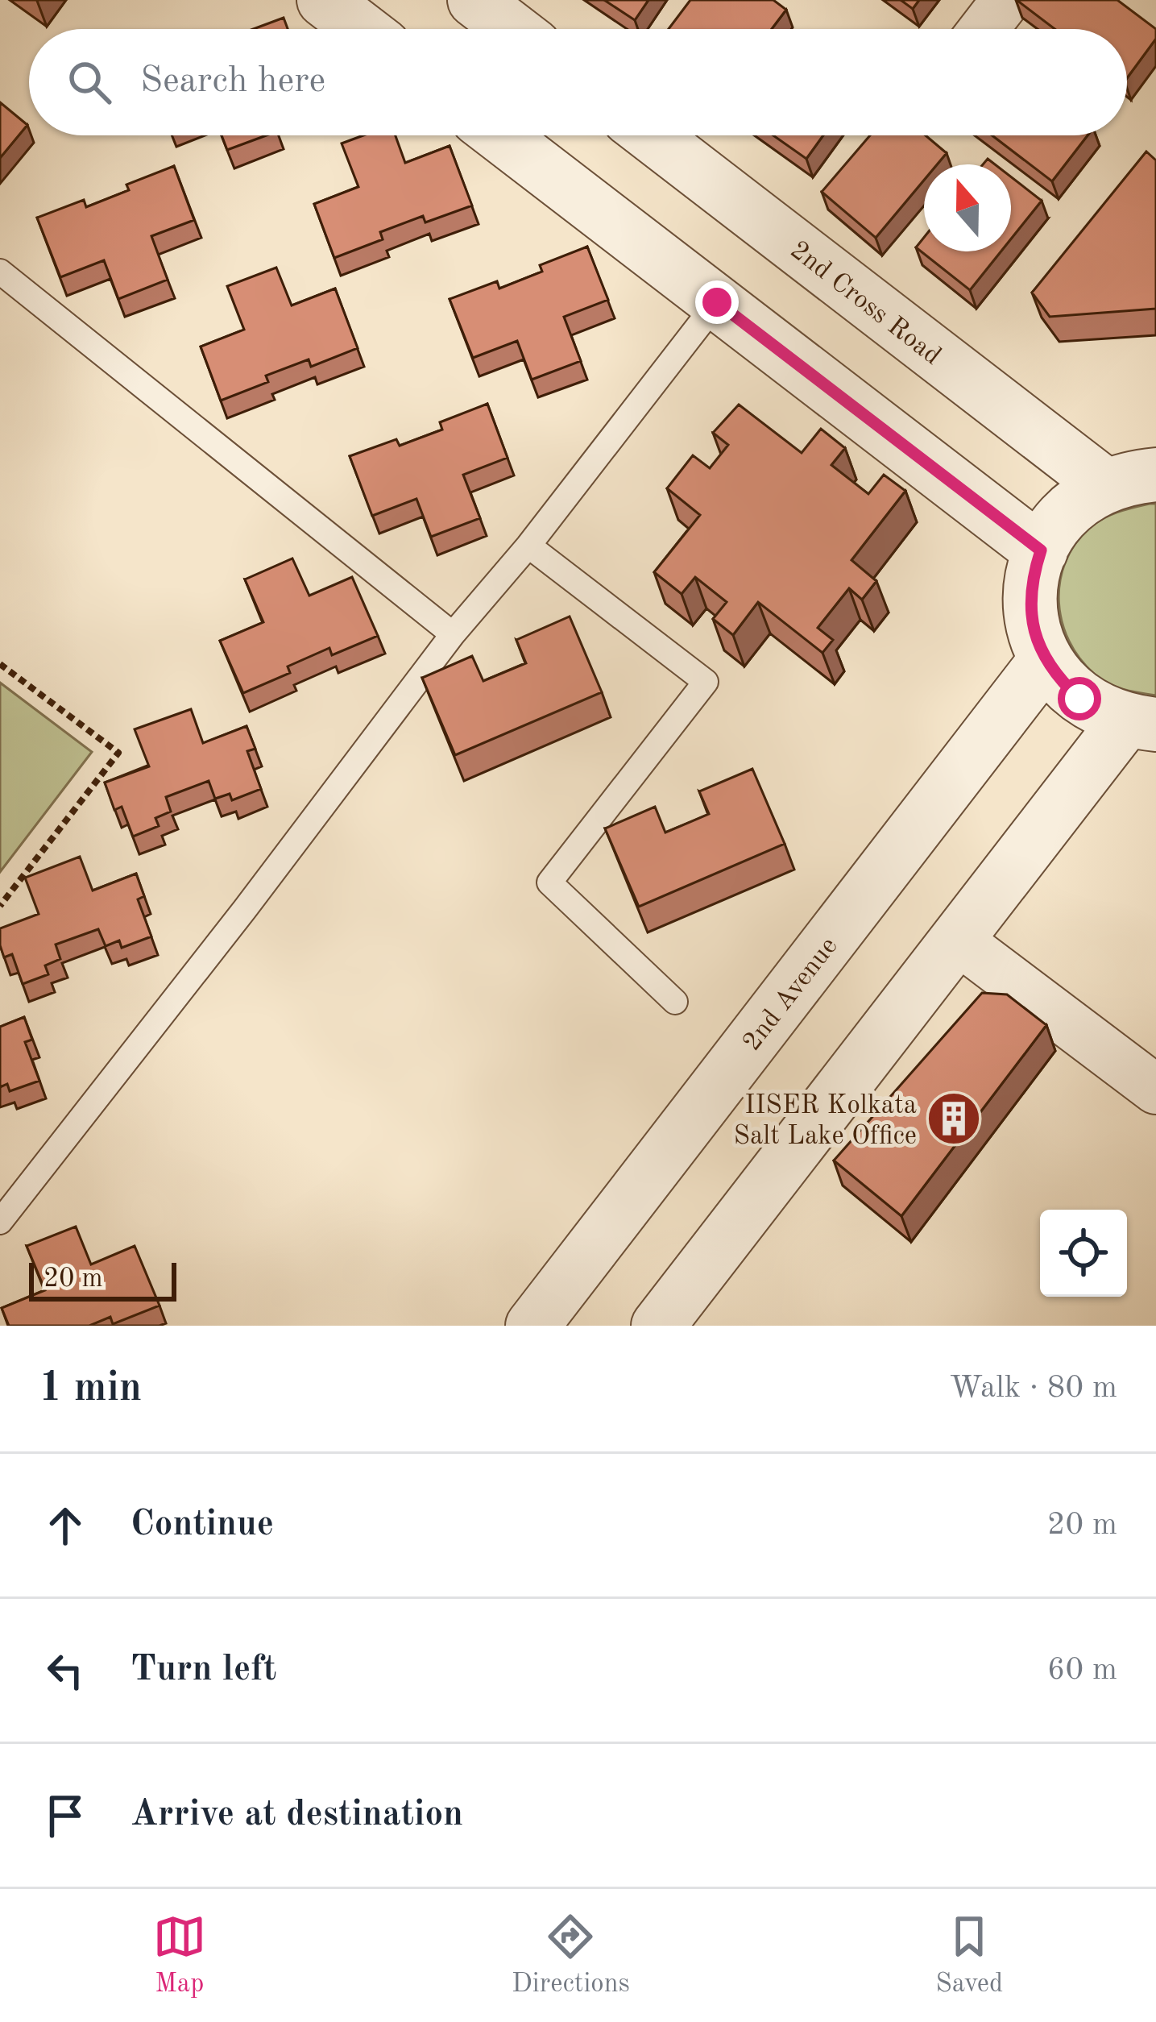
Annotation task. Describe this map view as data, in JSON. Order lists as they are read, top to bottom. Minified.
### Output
{"streets":{"street":["2nd Cross Road","2nd Avenue"]},"places":{"building":["IISER Kolkata Salt Lake Office"]},"scale_bar":"20 m","north":"top","page":{"search":"Search here","scale":"20 m","heading":["1 min","Walk · 80 m"],"list":[["Continue","20 m"],["Turn left","60 m"],"Arrive at destination"],"nav":["Map","Directions","Saved"]}}
